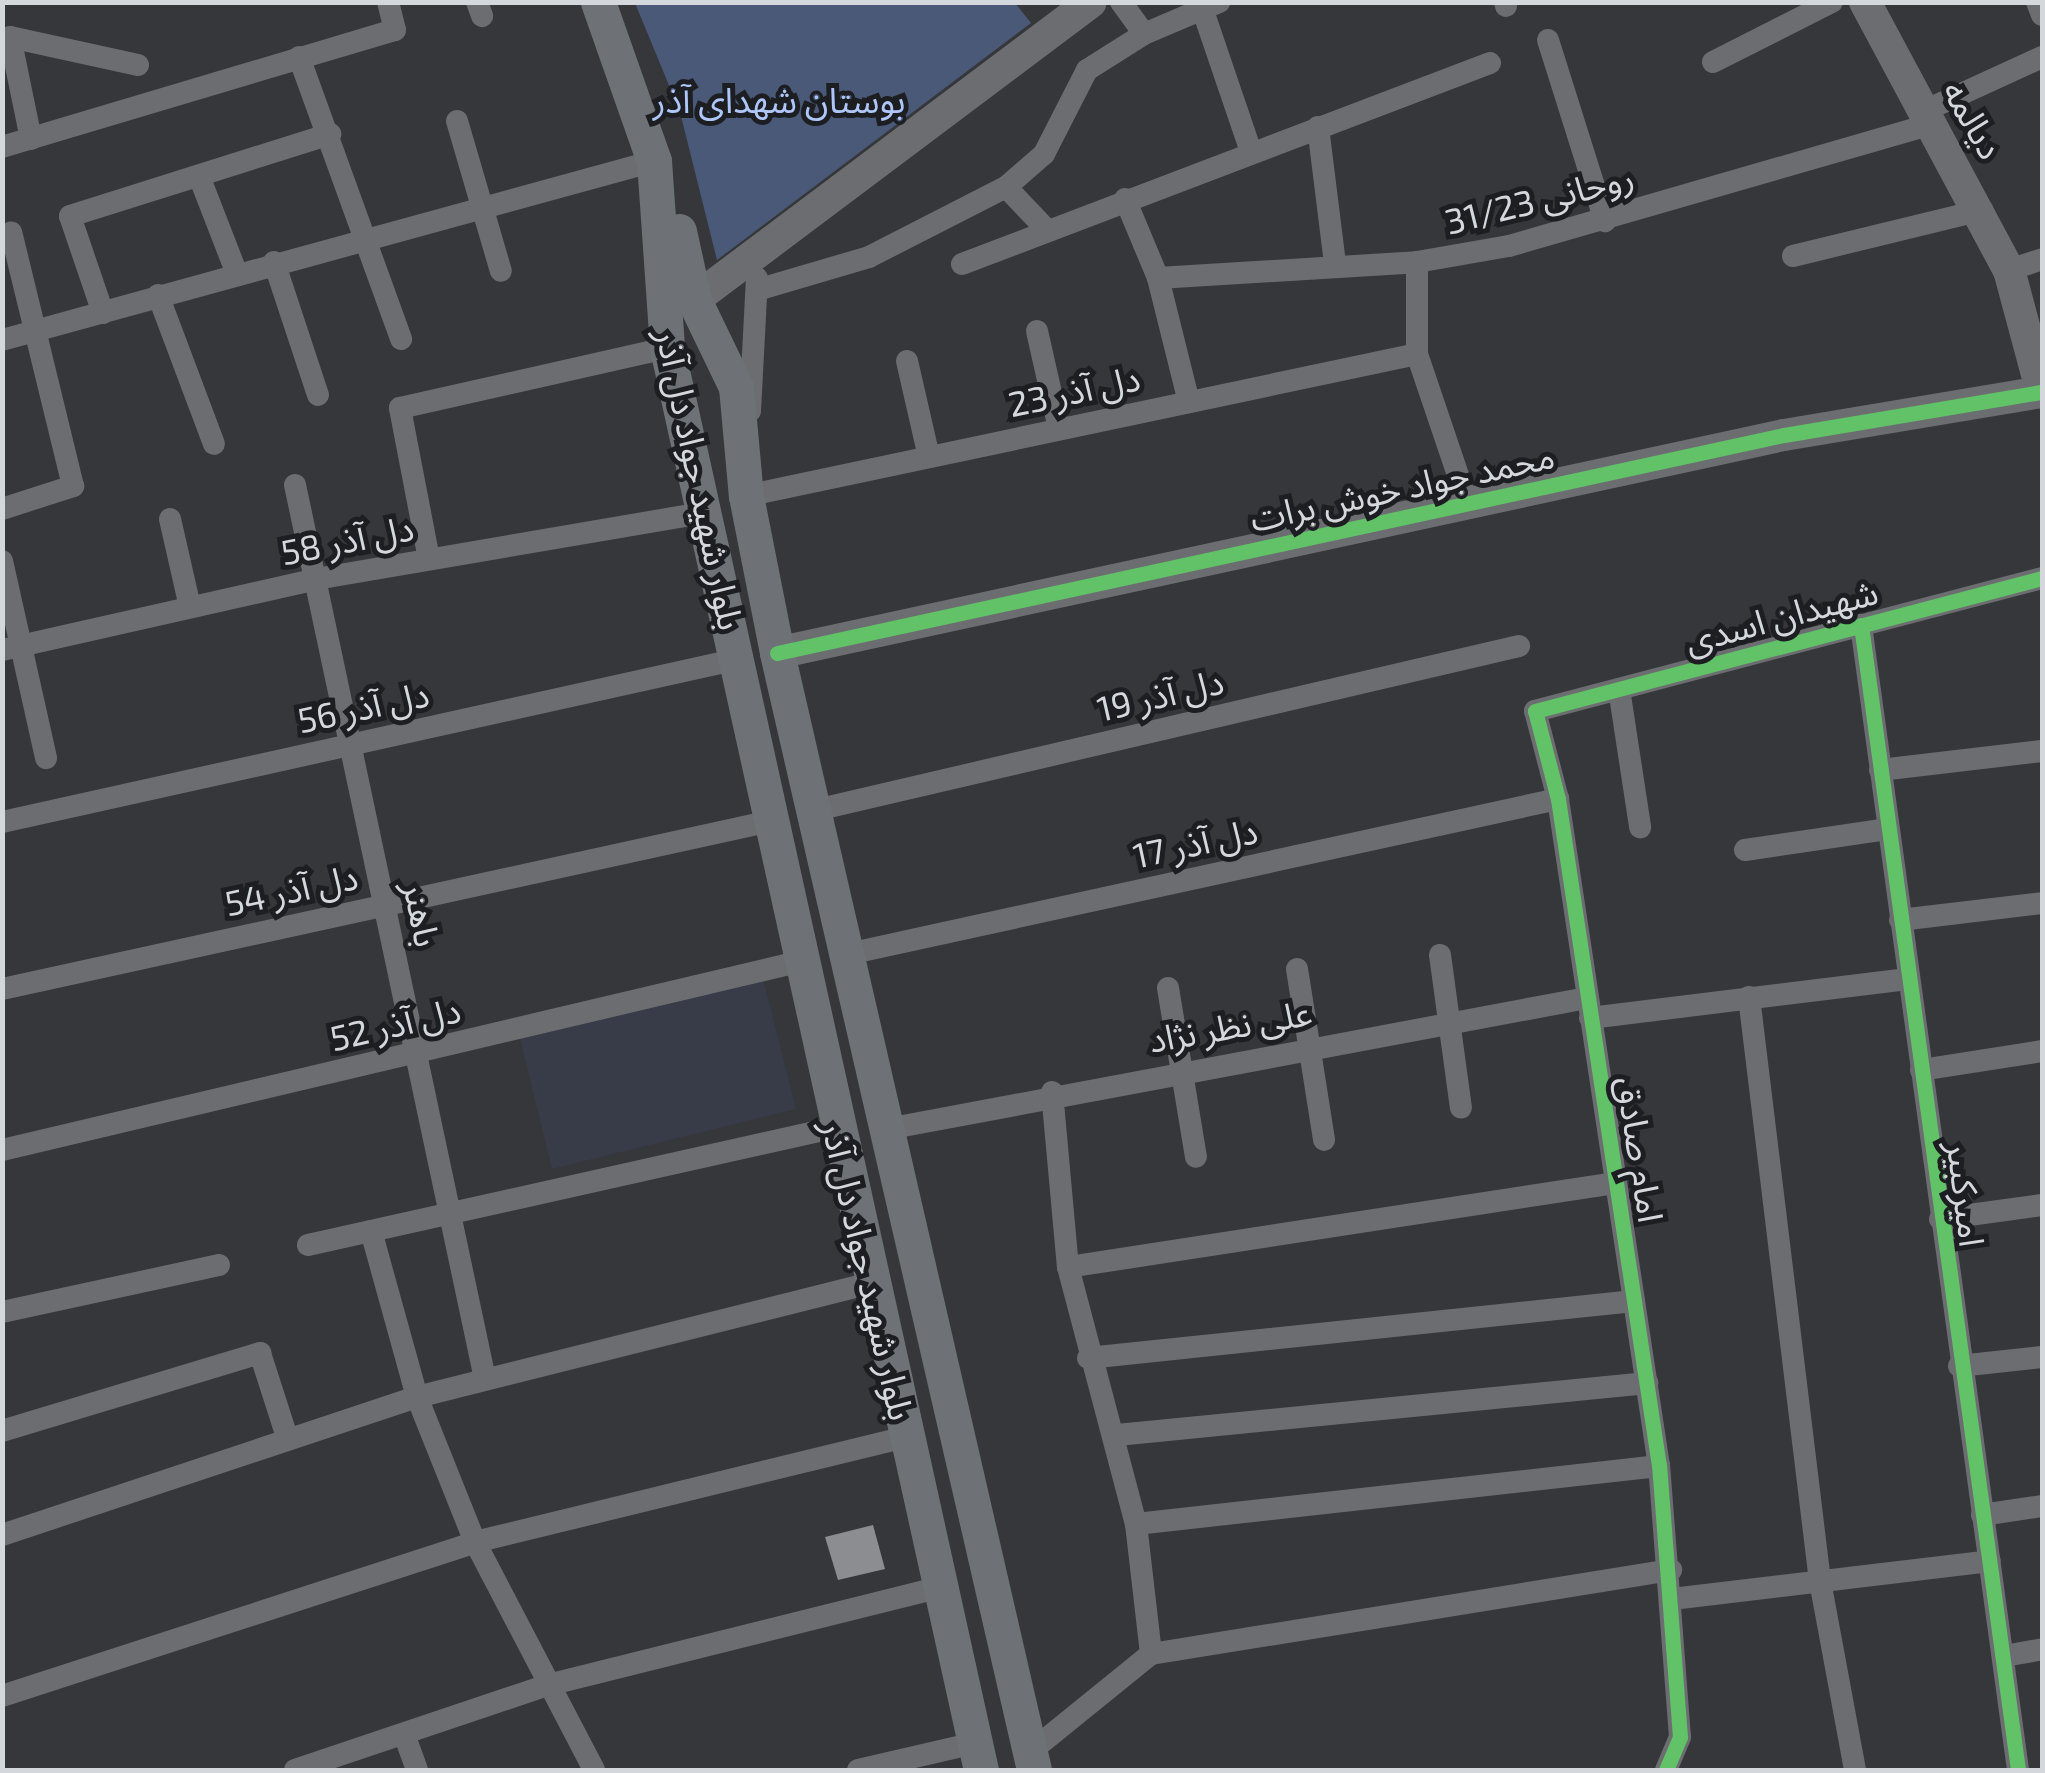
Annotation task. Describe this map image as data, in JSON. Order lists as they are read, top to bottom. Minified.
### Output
{"streets":{"main road":["بلوار شهید جواد دل آذر"],"street":["دیالمه","روحانی 31/23","دل آذر 23","محمد جواد خوش برات","دل آذر 58","شهیدان اسدی","دل آذر 19","دل آذر 56","دل آذر 17","دل آذر 54","باهنر","دل آذر 52","علی نظر نژاد","امام صادق","امیرکبیر"]},"crossings":[["دیالمه","روحانی 31/23"],["دیالمه","محمد جواد خوش برات"],["دل آذر 23","بلوار شهید جواد دل آذر"],["بلوار شهید جواد دل آذر","محمد جواد خوش برات"],["بلوار شهید جواد دل آذر","دل آذر 58"],["بلوار شهید جواد دل آذر","دل آذر 19"],["بلوار شهید جواد دل آذر","دل آذر 56"],["بلوار شهید جواد دل آذر","دل آذر 17"],["بلوار شهید جواد دل آذر","دل آذر 54"],["بلوار شهید جواد دل آذر","دل آذر 52"],["بلوار شهید جواد دل آذر","علی نظر نژاد"],["دل آذر 58","باهنر"],["شهیدان اسدی","امام صادق"],["شهیدان اسدی","امیرکبیر"],["دل آذر 56","باهنر"],["دل آذر 17","امام صادق"],["دل آذر 54","باهنر"],["باهنر","دل آذر 52"],["علی نظر نژاد","امام صادق"],["علی نظر نژاد","امیرکبیر"]],"parks":["بوستان شهدای آذر"]}
